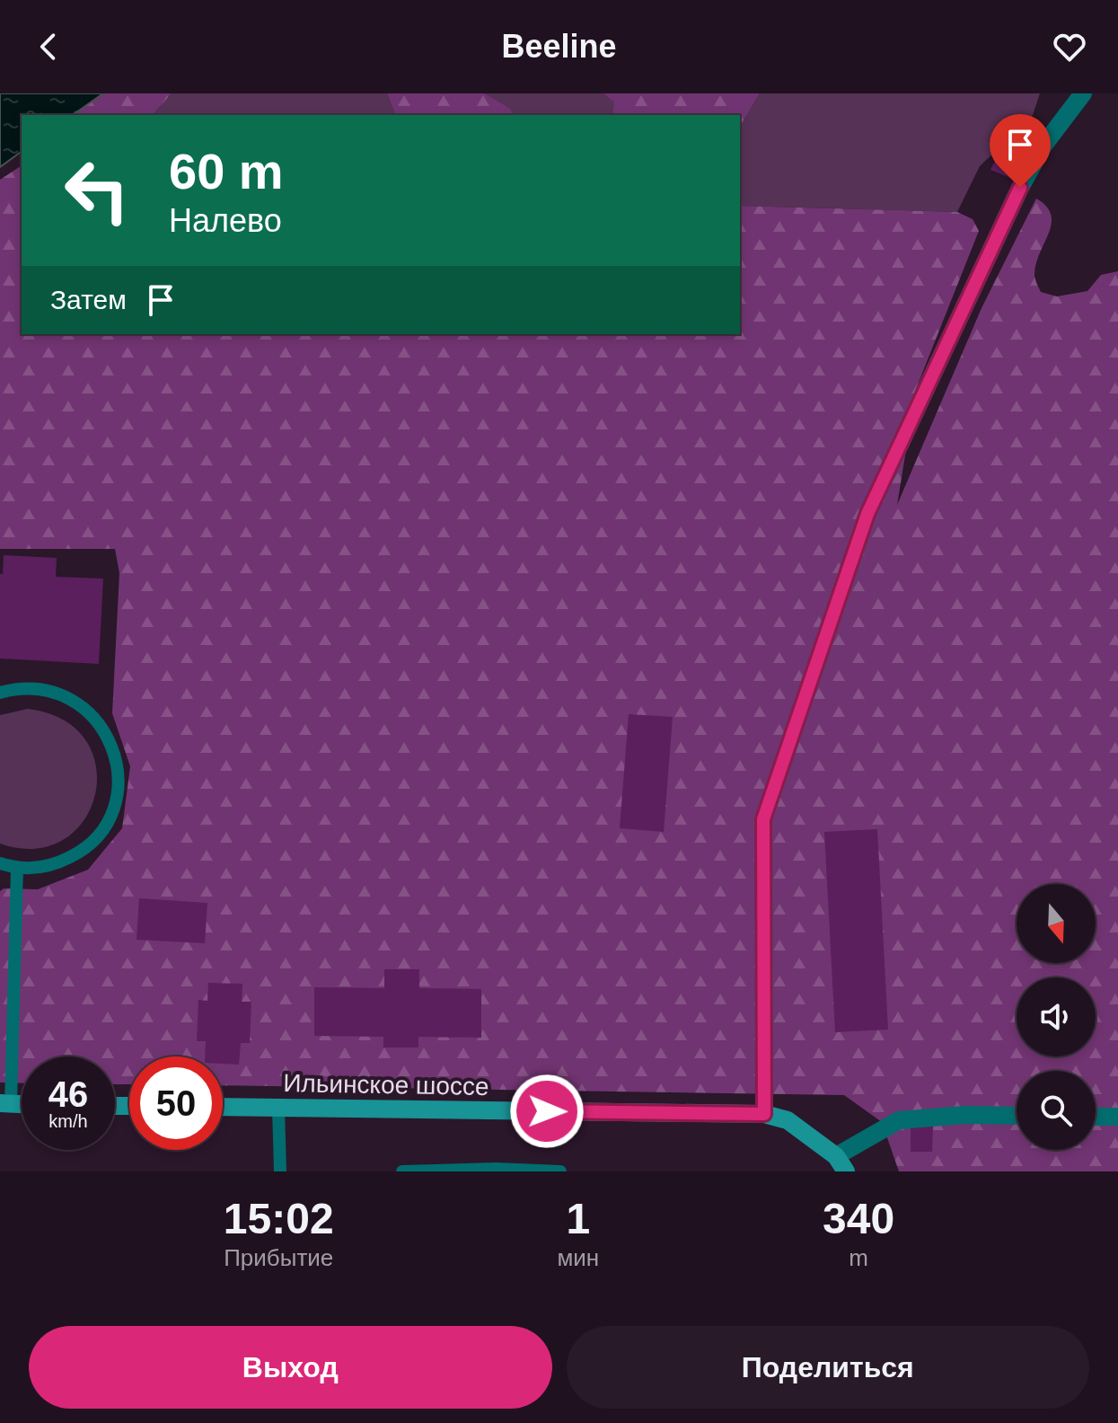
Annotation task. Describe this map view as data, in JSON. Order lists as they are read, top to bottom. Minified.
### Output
{"streets":{"main road":["Ильинское шоссе"]},"north":"bottom","page":{"header":"Beeline","turn":["60 m","Налево"],"then":"Затем","speed":"46 km/h","limit":"50","eta":["15:02","Прибытие","1","мин","340","m"],"buttons":["Выход","Поделиться"]}}
